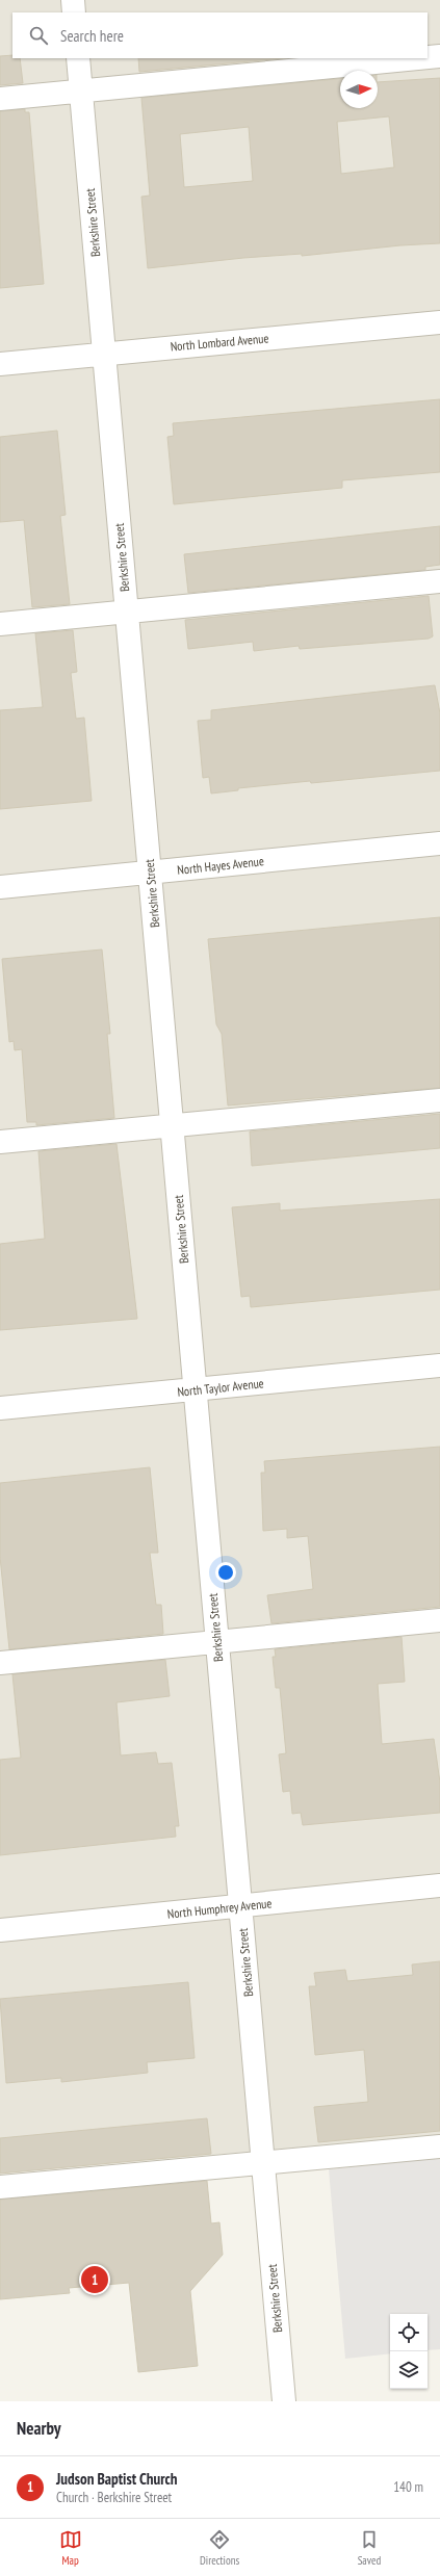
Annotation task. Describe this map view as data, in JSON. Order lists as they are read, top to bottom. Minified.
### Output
{"streets":{"street":["Berkshire Street","North Lombard Avenue","North Hayes Avenue","North Taylor Avenue","North Humphrey Avenue"]},"crossings":[["Berkshire Street","North Lombard Avenue"],["Berkshire Street","North Hayes Avenue"],["Berkshire Street","North Taylor Avenue"],["Berkshire Street","North Humphrey Avenue"]],"north":"right","page":{"search":"Search here","pins":"1","heading":"Nearby","list":[{"mark":"1","name":"Judson Baptist Church","note":"Church · Berkshire Street","value":"140 m"}],"nav":["Map","Directions","Saved"]}}
